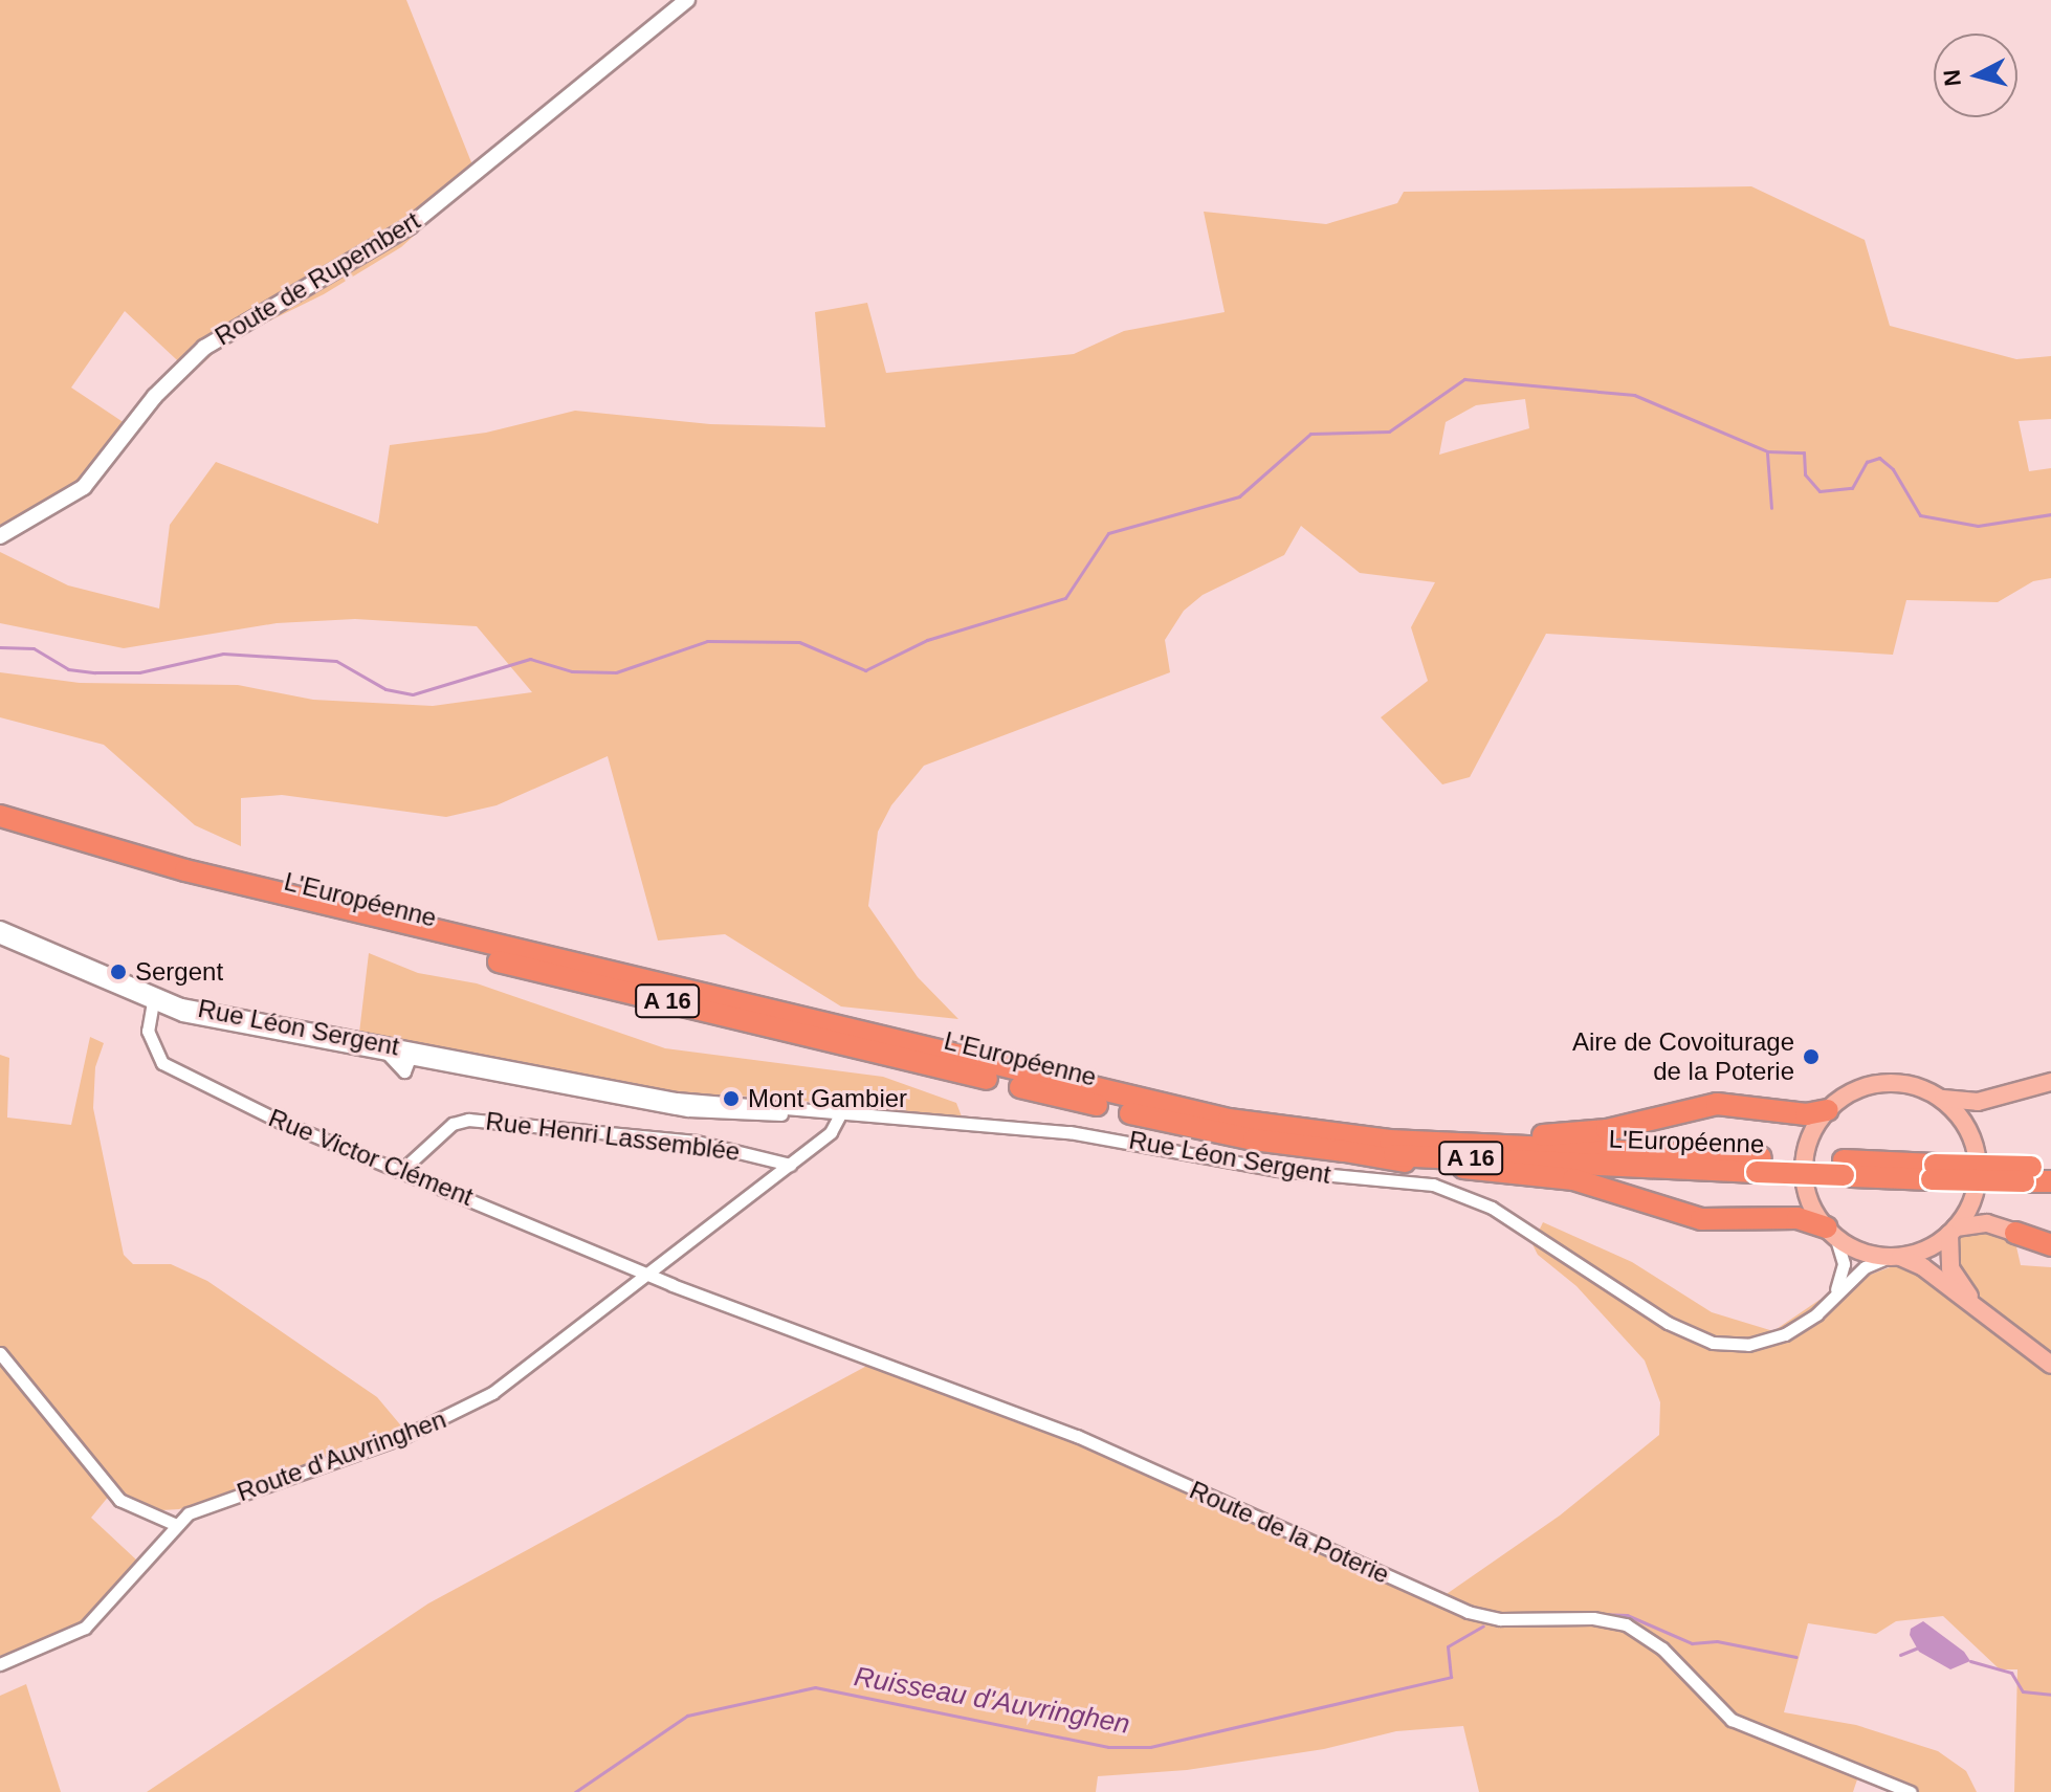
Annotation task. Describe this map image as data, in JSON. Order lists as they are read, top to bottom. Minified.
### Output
{"streets":{"highway":["L'Européenne","A 16"],"street":["Route de Rupembert","Rue Léon Sergent","Rue Henri Lassemblée","Rue Victor Clément","Route d'Auvringhen","Route de la Poterie"]},"crossings":[["Rue Léon Sergent","Rue Victor Clément"],["Rue Léon Sergent","Route d'Auvringhen"],["Rue Henri Lassemblée","Rue Victor Clément"],["Rue Henri Lassemblée","Route d'Auvringhen"],["Rue Victor Clément","Route d'Auvringhen"],["Rue Victor Clément","Route de la Poterie"],["Route d'Auvringhen","Route de la Poterie"]],"water":["Ruisseau d'Auvringhen"],"places":["Sergent","Aire de Covoiturage de la Poterie","Mont Gambier"],"north":"left"}
